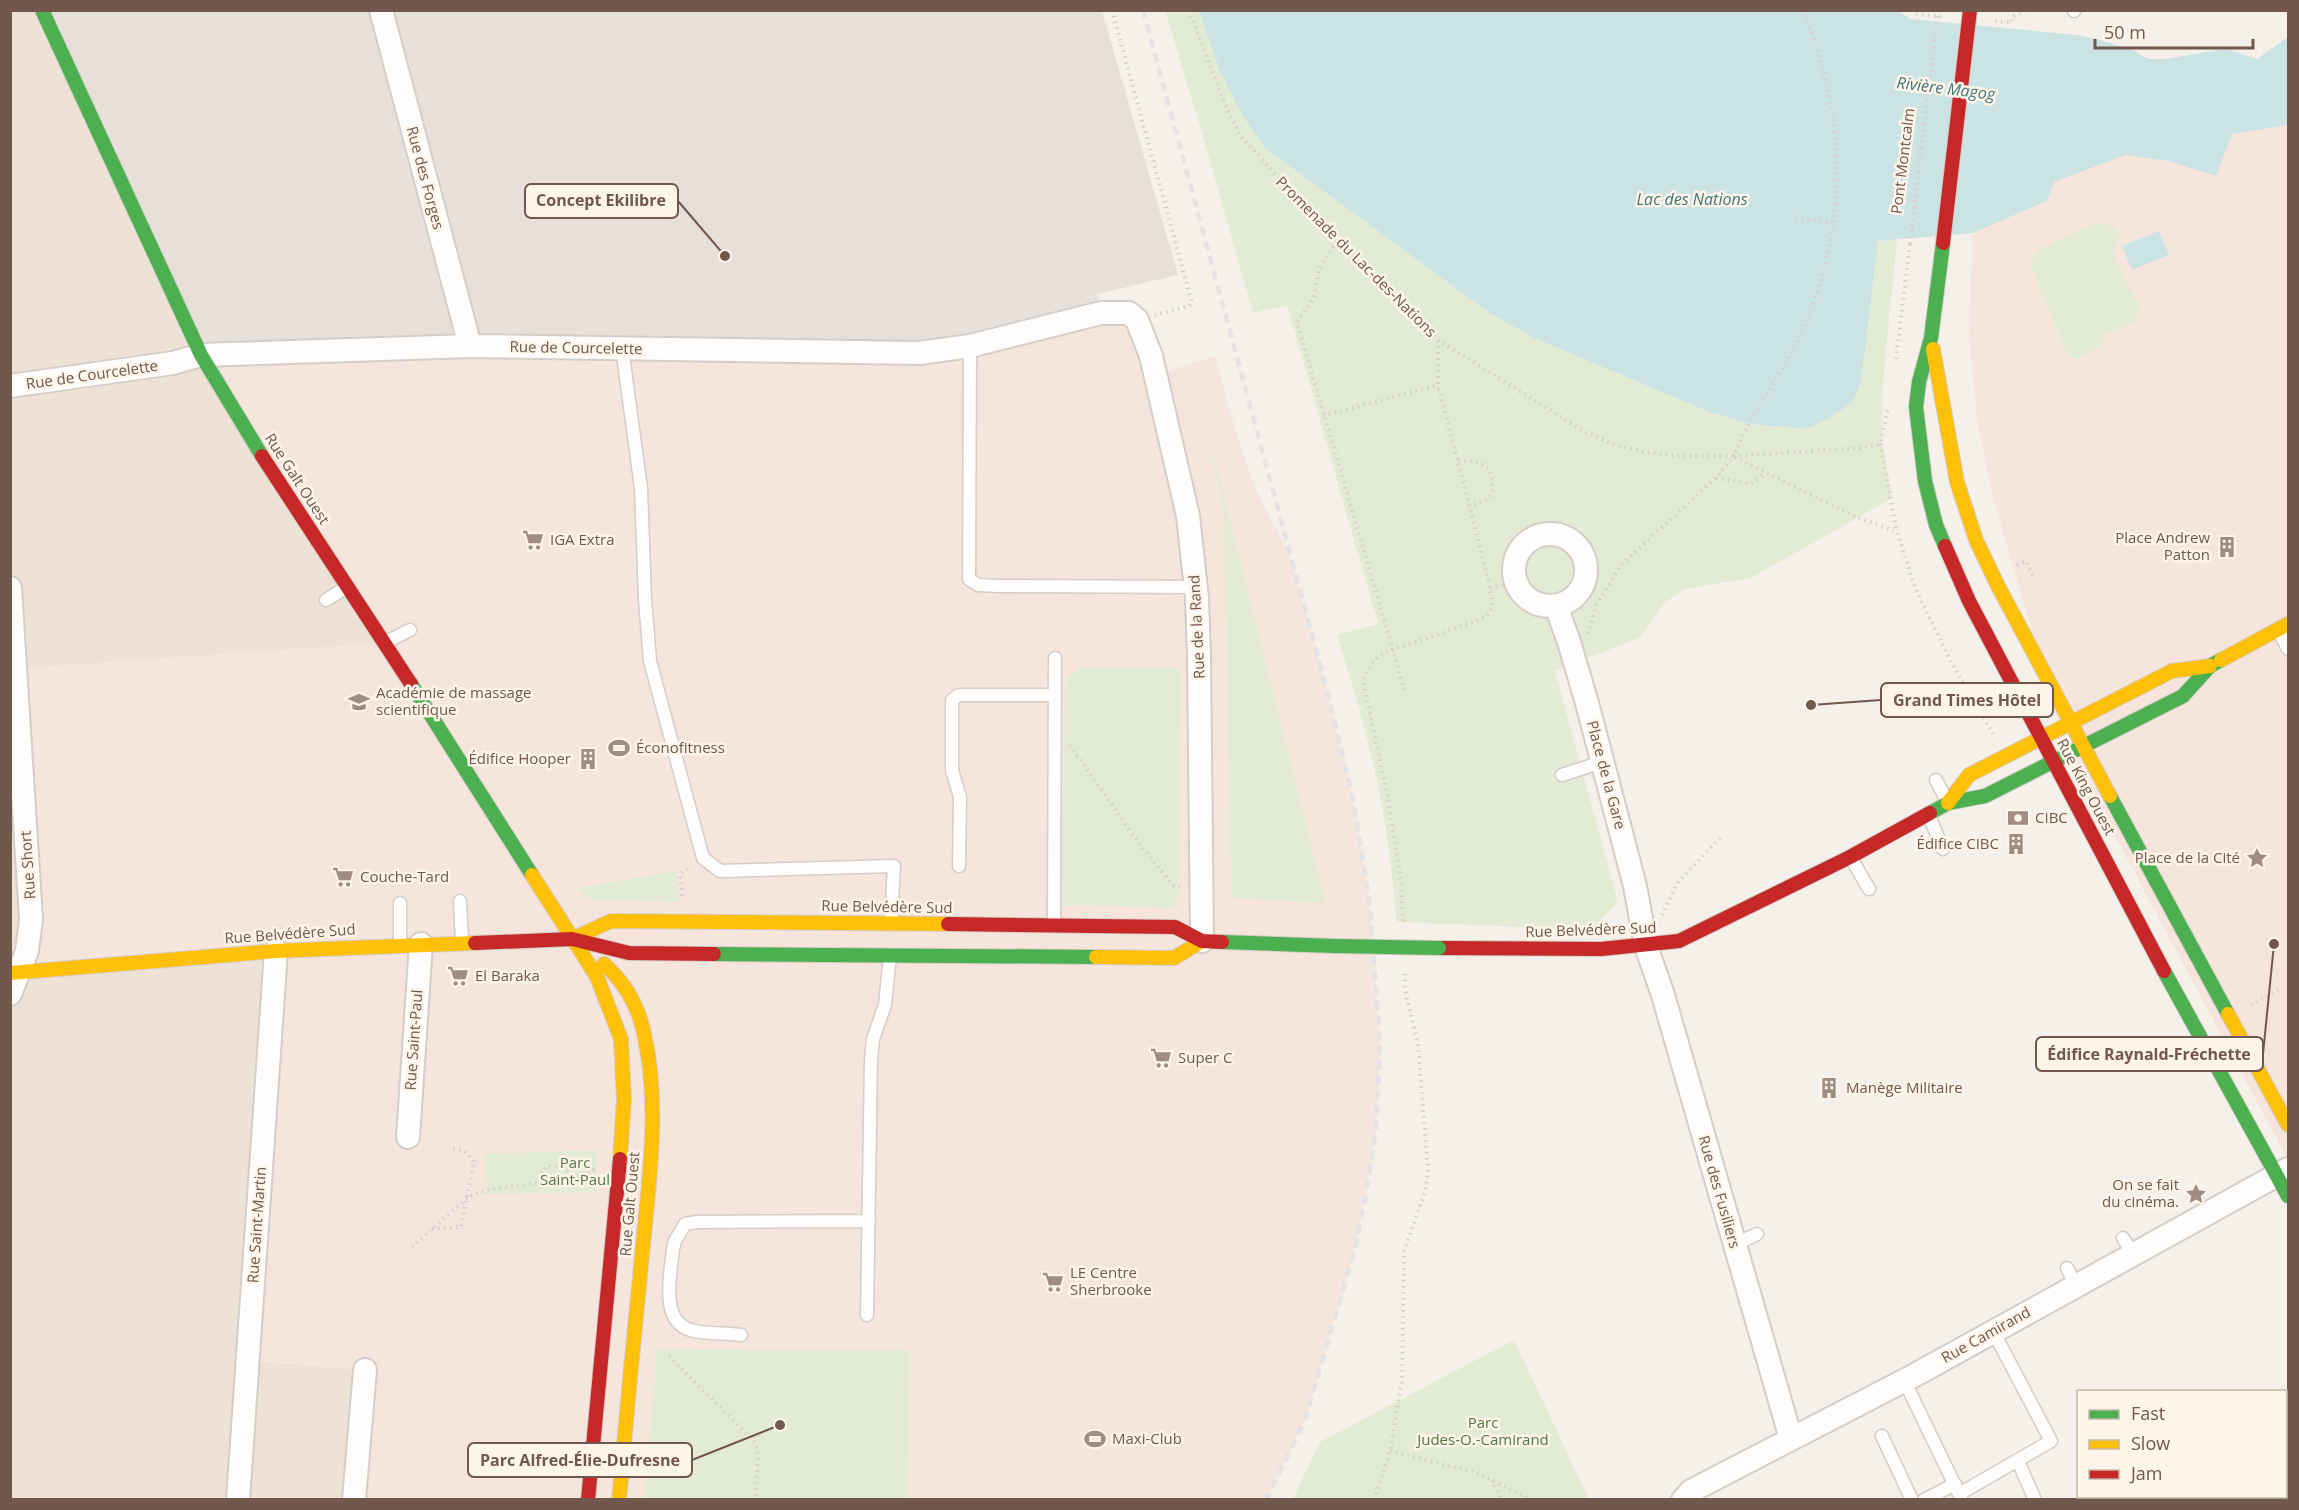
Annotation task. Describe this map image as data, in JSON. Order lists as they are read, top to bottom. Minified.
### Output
{"streets":{"main road":["Rue Galt Ouest","Rue King Ouest","Rue Belvédère Sud"],"street":["Rue des Forges","Rue de Courcelette","Rue de la Rand","Place de la Gare","Rue Short","Rue Saint-Paul","Rue des Fusiliers","Rue Saint-Martin","Rue Camirand"],"path":["Pont Montcalm","Promenade du Lac-des-Nations"]},"crossings":[["Rue des Forges","Rue de Courcelette"],["Rue de Courcelette","Rue Galt Ouest"],["Rue de Courcelette","Rue de la Rand"],["Rue Galt Ouest","Rue Belvédère Sud"],["Rue de la Rand","Rue Belvédère Sud"],["Place de la Gare","Rue Belvédère Sud"],["Place de la Gare","Rue des Fusiliers"],["Rue King Ouest","Rue Belvédère Sud"],["Rue King Ouest","Rue Camirand"],["Rue Short","Rue Belvédère Sud"],["Rue Belvédère Sud","Rue Saint-Paul"],["Rue Belvédère Sud","Rue des Fusiliers"],["Rue Belvédère Sud","Rue Saint-Martin"],["Rue des Fusiliers","Rue Camirand"]],"water":["Rivière Magog","Lac des Nations"],"parks":["Parc Saint-Paul","Parc Judes-O.-Camirand"],"places":{"other":["Concept Ekilibre","Grand Times Hôtel","Édifice Raynald-Fréchette","Parc Alfred-Élie-Dufresne"],"supermarket":["IGA Extra","Couche-Tard","El Baraka","Super C","LE Centre Sherbrooke"],"building":["Place Andrew Patton","Édifice Hooper","Édifice CIBC","Manège Militaire"],"school or university":["Académie de massage scientifique"],"sports":["Éconofitness","Maxi-Club"],"bank":["CIBC"],"place":["Place de la Cité","On se fait du cinéma."]},"legend":["Fast","Slow","Jam"],"scale_bar":"50 m"}
